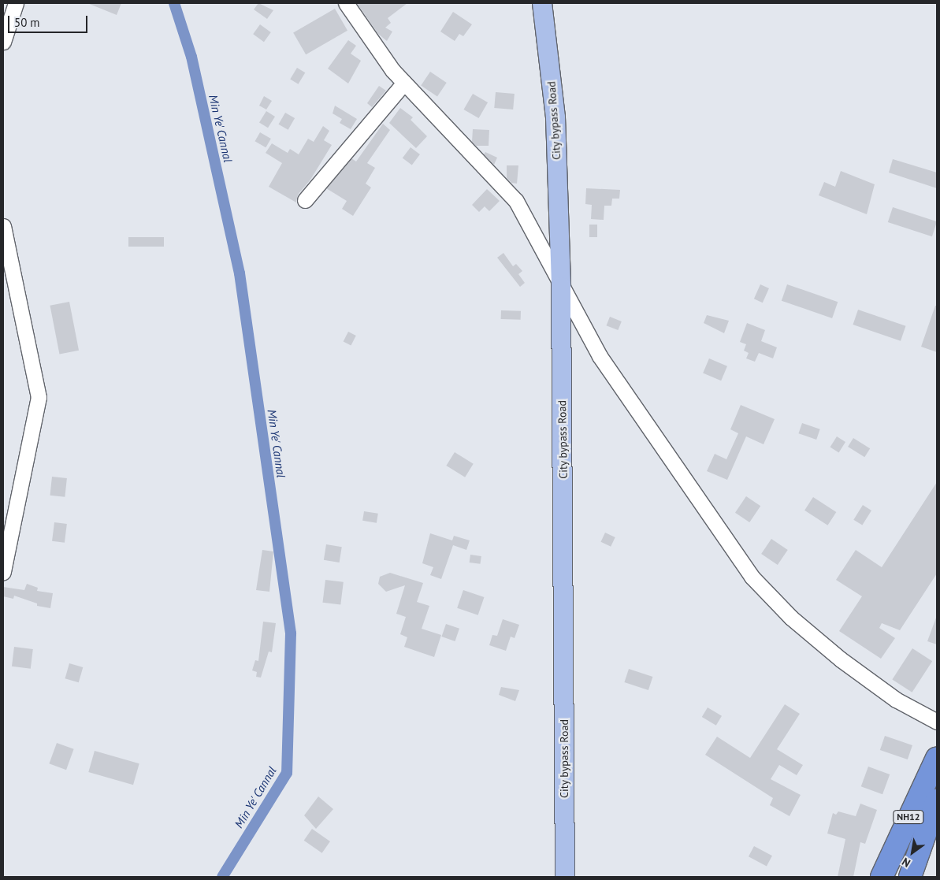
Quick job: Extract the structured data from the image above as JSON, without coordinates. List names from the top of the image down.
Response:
{
  "streets": {
    "highway": ["NH12"],
    "main road": ["City bypass Road"]
  },
  "water": ["Min Ye' Cannal"],
  "scale_bar": "50 m",
  "north": "bottom left"
}
